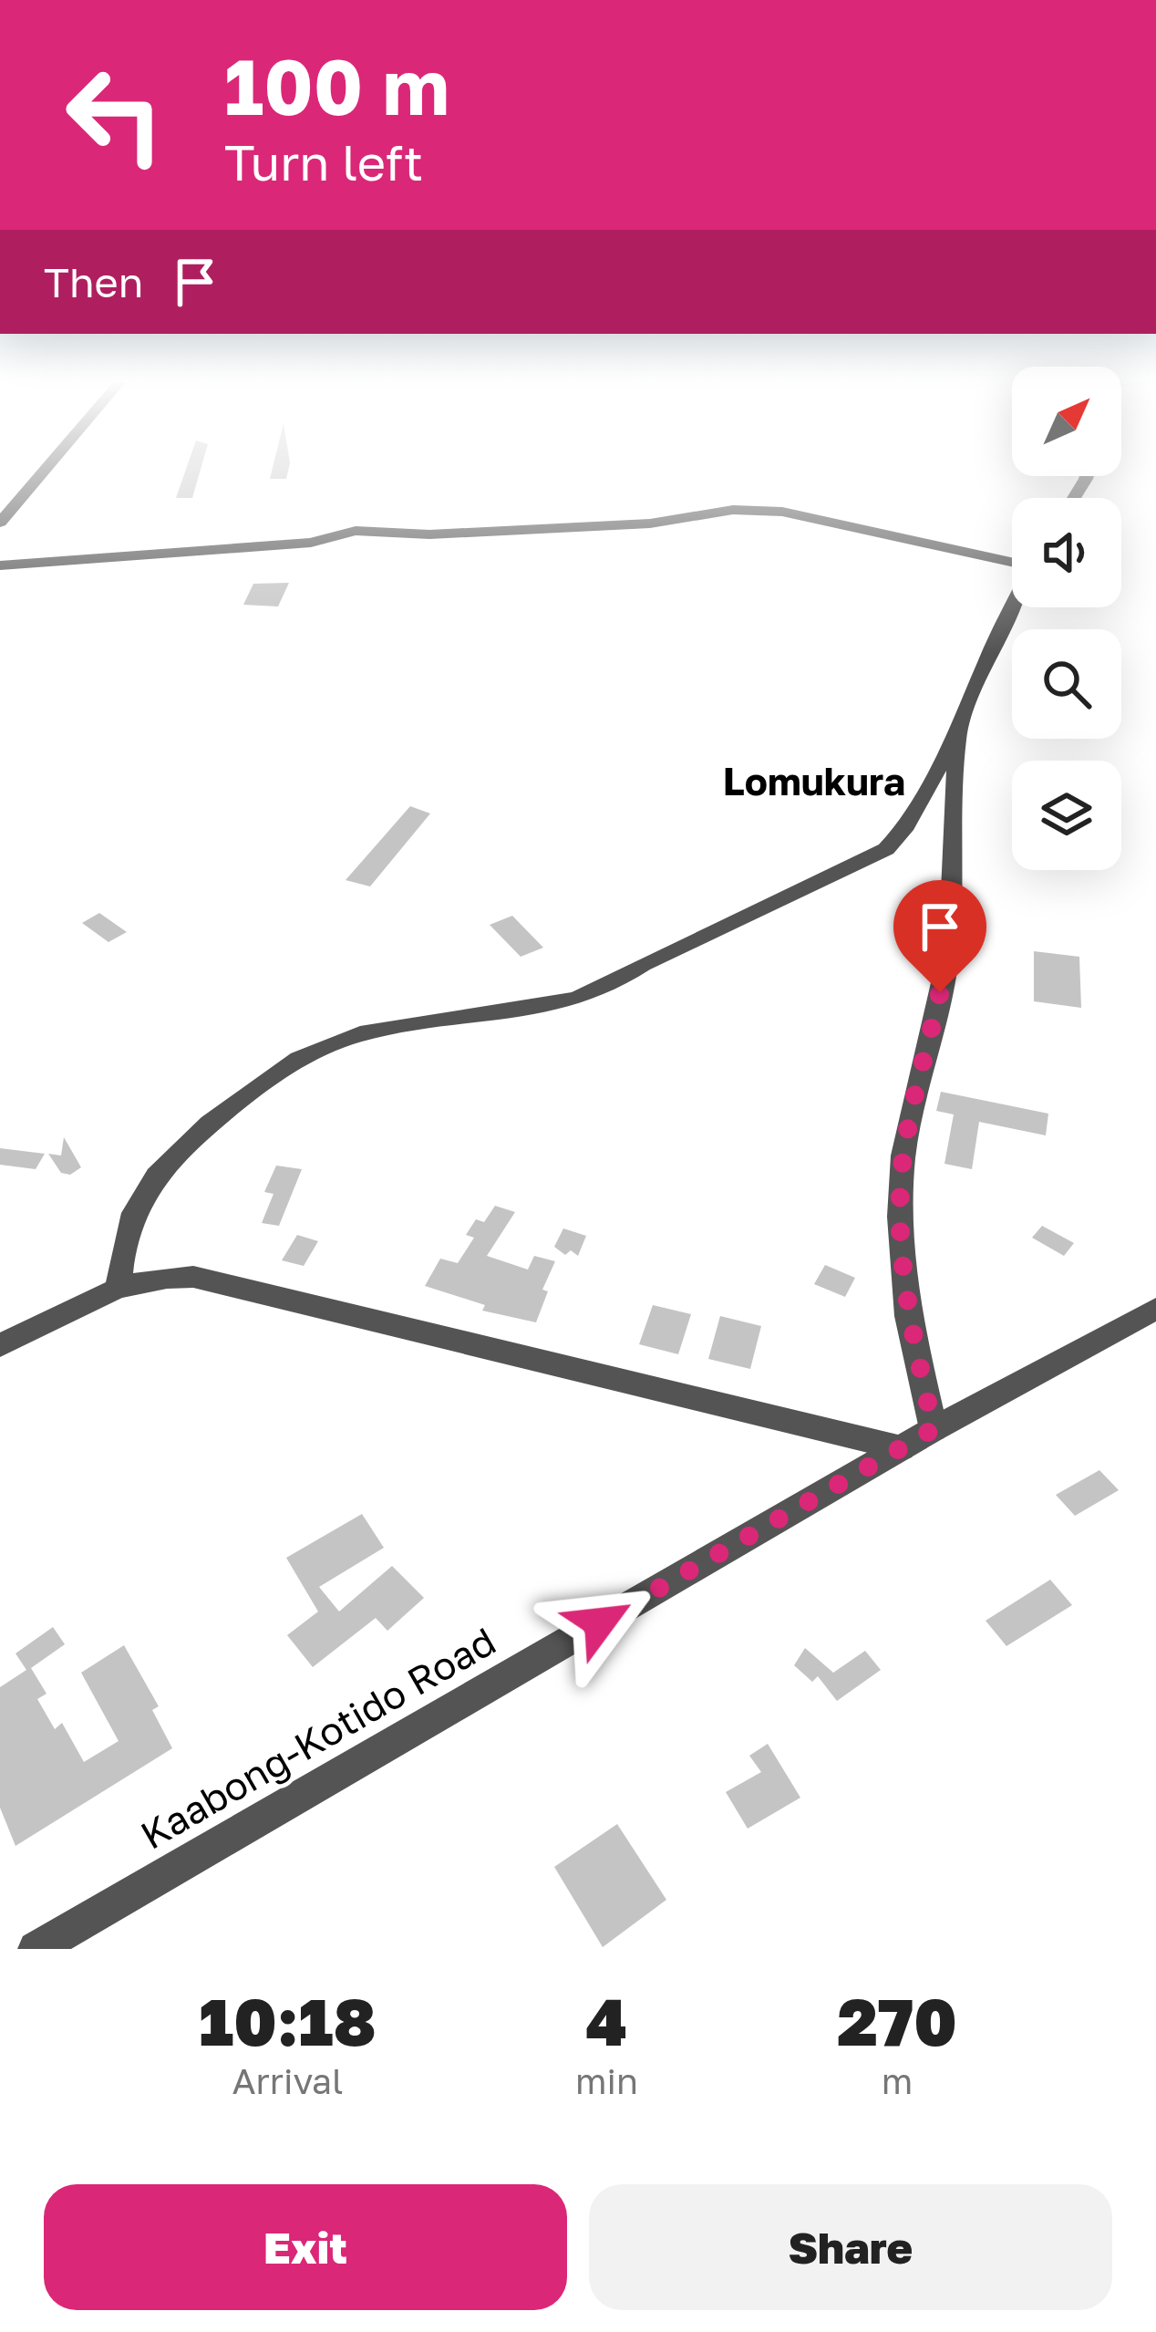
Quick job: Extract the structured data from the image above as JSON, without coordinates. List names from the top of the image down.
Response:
{
  "streets": {
    "street": ["Kaabong-Kotido Road"]
  },
  "districts": ["Lomukura"],
  "north": "top right",
  "page": {
    "turn": ["100 m", "Turn left"],
    "then": "Then",
    "eta": [
      "10:18",
      "Arrival",
      "4",
      "min",
      "270",
      "m"
    ],
    "buttons": ["Exit", "Share"]
  }
}
